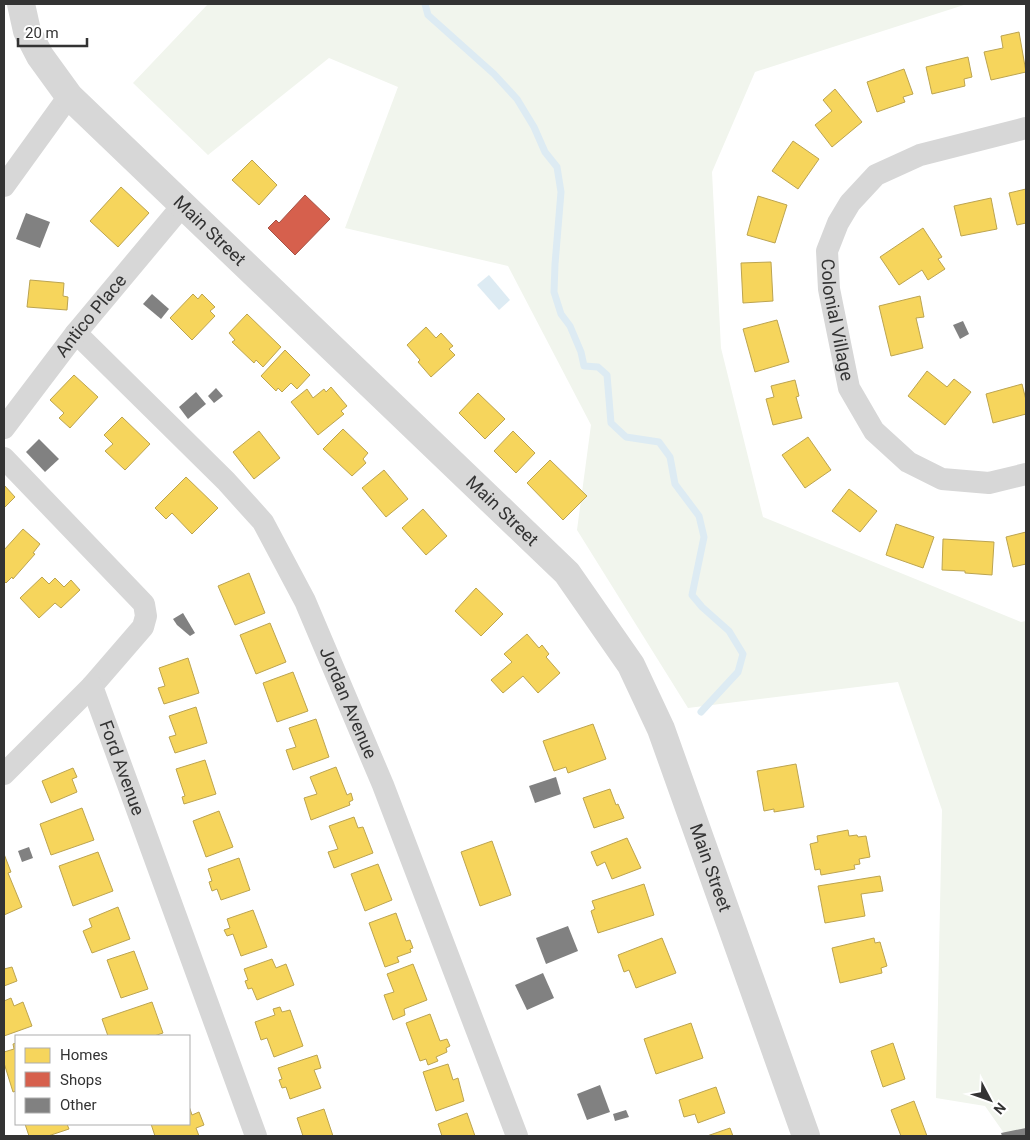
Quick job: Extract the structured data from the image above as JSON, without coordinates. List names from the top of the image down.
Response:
{
  "streets": {
    "street": [
      "Main Street",
      "Antico Place",
      "Colonial Village",
      "Jordan Avenue",
      "Ford Avenue"
    ]
  },
  "crossings": [
    ["Main Street", "Antico Place"],
    ["Antico Place", "Jordan Avenue"]
  ],
  "legend": ["Homes", "Shops", "Other"],
  "scale_bar": "20 m",
  "north": "bottom right"
}
